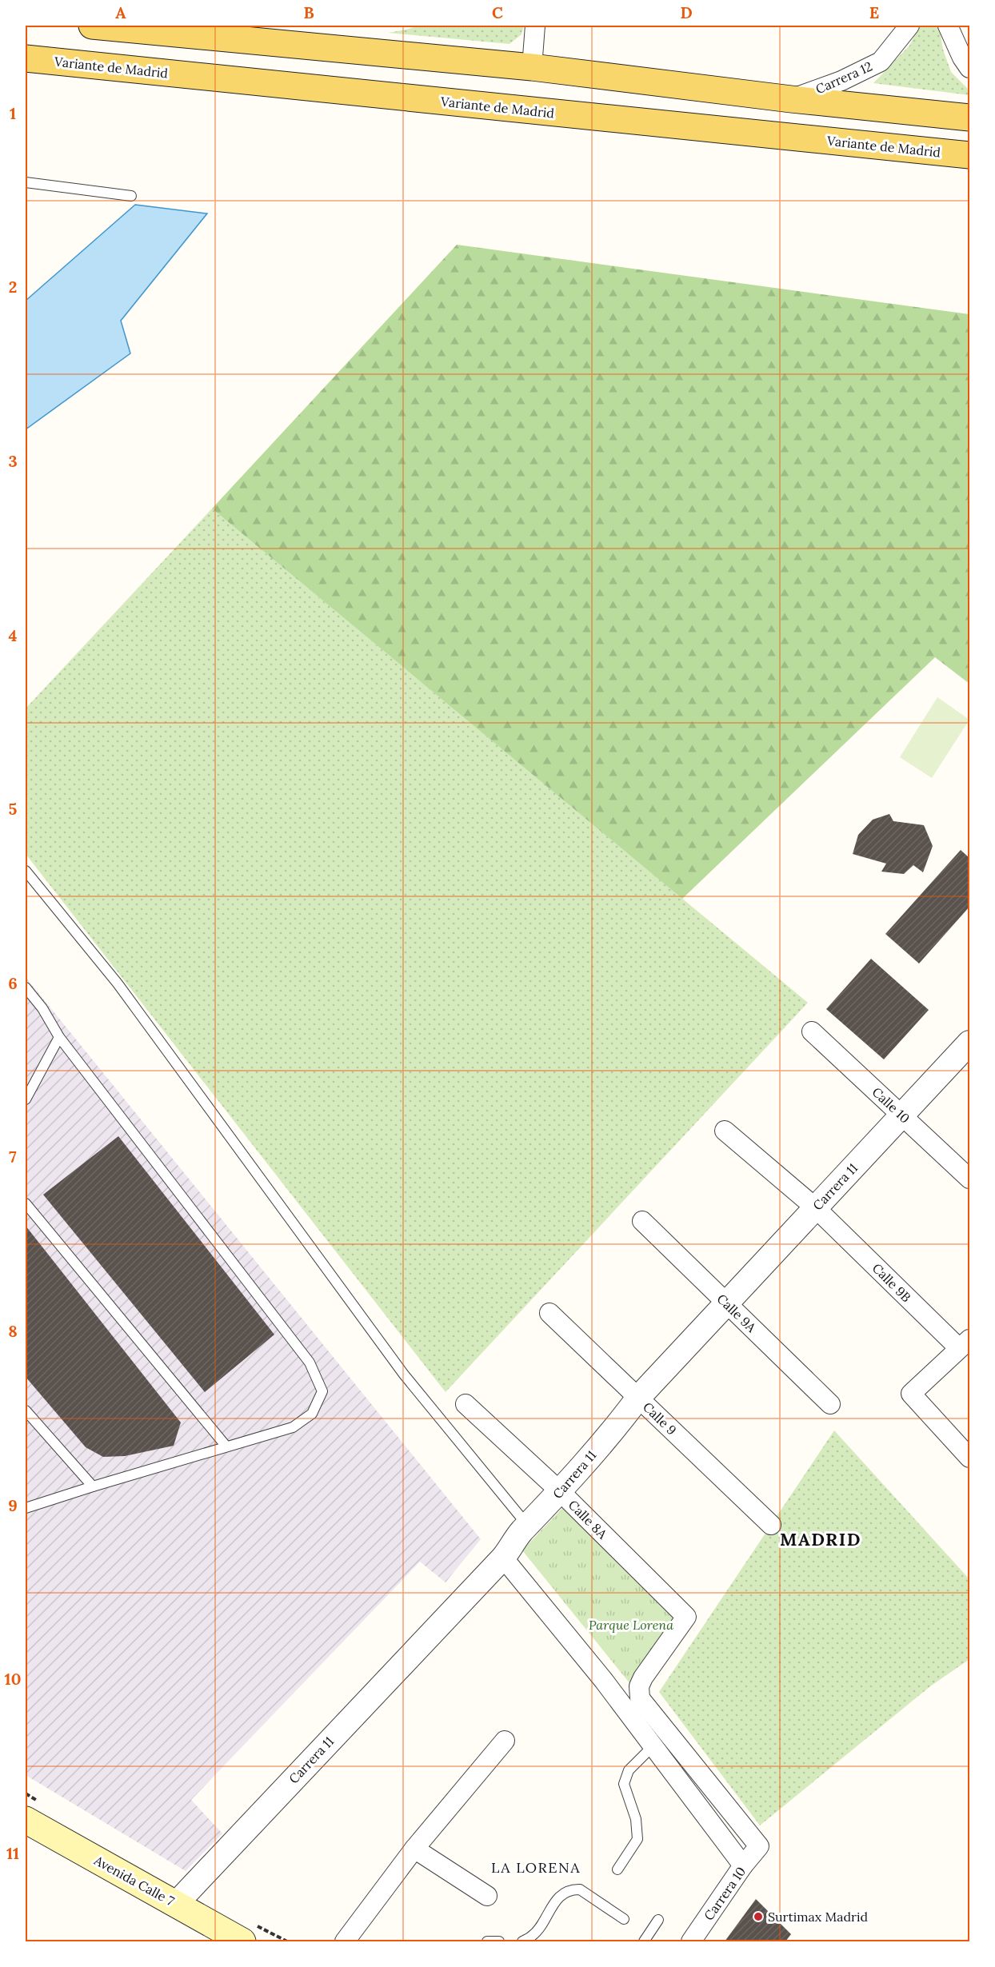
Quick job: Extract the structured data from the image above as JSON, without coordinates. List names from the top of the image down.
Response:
{
  "streets": {
    "main road": ["Variante de Madrid", "Avenida Calle 7"],
    "street": [
      "Carrera 12",
      "Calle 10",
      "Carrera 11",
      "Calle 9B",
      "Calle 9A",
      "Calle 9",
      "Calle 8A",
      "Carrera 10"
    ]
  },
  "crossings": [
    ["Calle 10", "Carrera 11"],
    ["Carrera 11", "Calle 9B"],
    ["Carrera 11", "Calle 9A"],
    ["Carrera 11", "Calle 9"],
    ["Carrera 11", "Calle 8A"],
    ["Carrera 11", "Avenida Calle 7"],
    ["Calle 8A", "Carrera 10"]
  ],
  "districts": ["MADRID", "LA LORENA"],
  "parks": ["Parque Lorena"],
  "places": ["Surtimax Madrid"],
  "grid": {
    "columns": [
      "A",
      "B",
      "C",
      "D",
      "E"
    ],
    "rows": [
      "1",
      "2",
      "3",
      "4",
      "5",
      "6",
      "7",
      "8",
      "9",
      "10",
      "11"
    ]
  }
}
